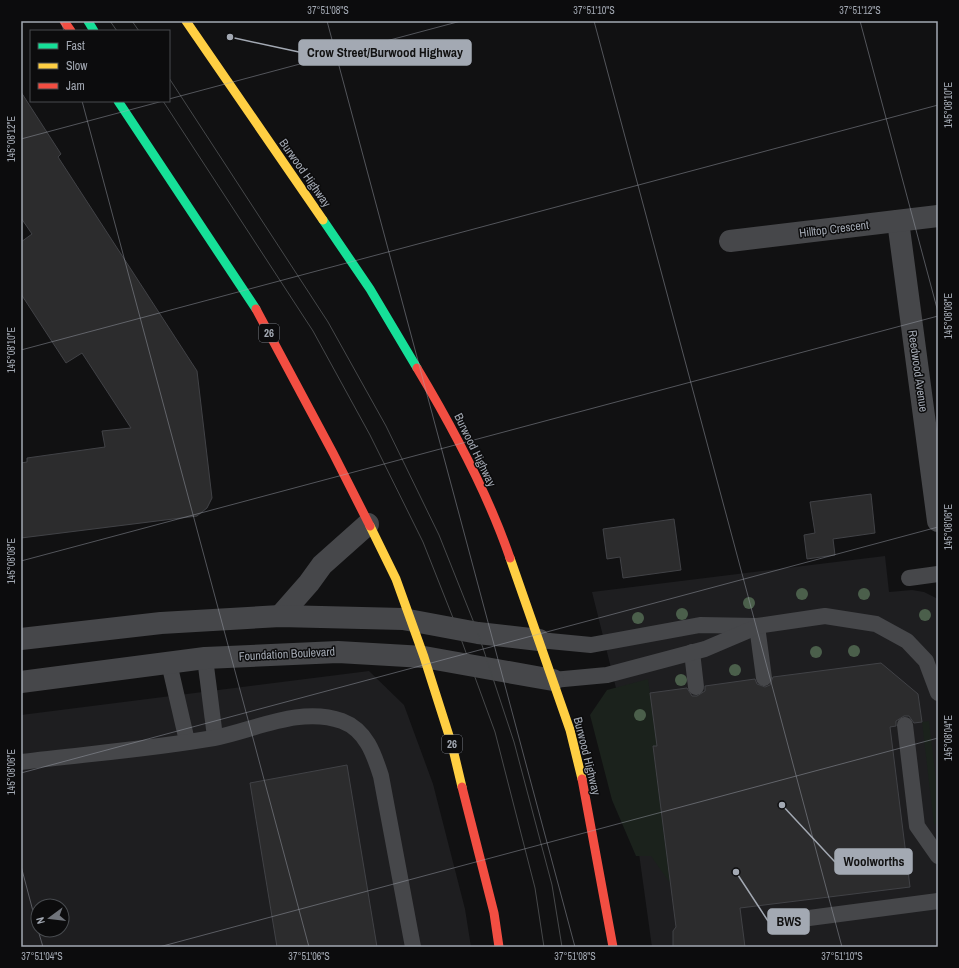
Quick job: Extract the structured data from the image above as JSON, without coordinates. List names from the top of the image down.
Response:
{
  "streets": {
    "highway": ["Burwood Highway", "26"],
    "street": ["Hilltop Crescent", "Reedwood Avenue", "Foundation Boulevard"]
  },
  "crossings": [
    ["Burwood Highway", "Foundation Boulevard"],
    ["Hilltop Crescent", "Reedwood Avenue"],
    ["26", "Foundation Boulevard"]
  ],
  "places": ["Crow Street/Burwood Highway", "Woolworths", "BWS"],
  "legend": ["Fast", "Slow", "Jam"],
  "north": "left",
  "coordinates": [
    "37°51'08\"S",
    "37°51'10\"S",
    "37°51'12\"S",
    "145°08'10\"E",
    "145°08'12\"E",
    "145°08'08\"E",
    "145°08'06\"E",
    "145°08'04\"E",
    "37°51'04\"S",
    "37°51'06\"S"
  ]
}
